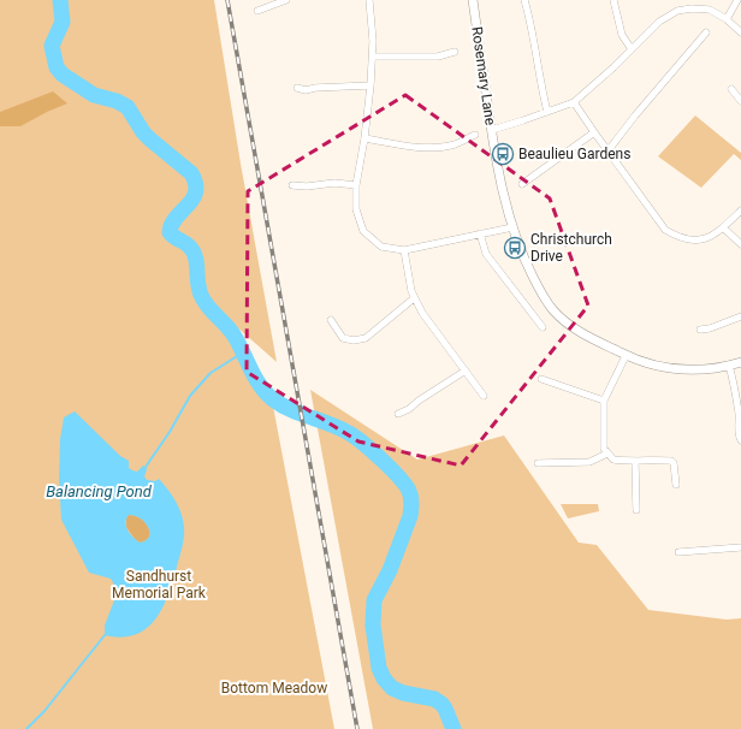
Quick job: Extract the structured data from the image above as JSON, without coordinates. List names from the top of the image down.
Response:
{
  "streets": {
    "street": ["Rosemary Lane"]
  },
  "water": ["Balancing Pond"],
  "parks": ["Sandhurst Memorial Park", "Bottom Meadow"],
  "places": {
    "bus stop": ["Beaulieu Gardens", "Christchurch Drive"]
  }
}
